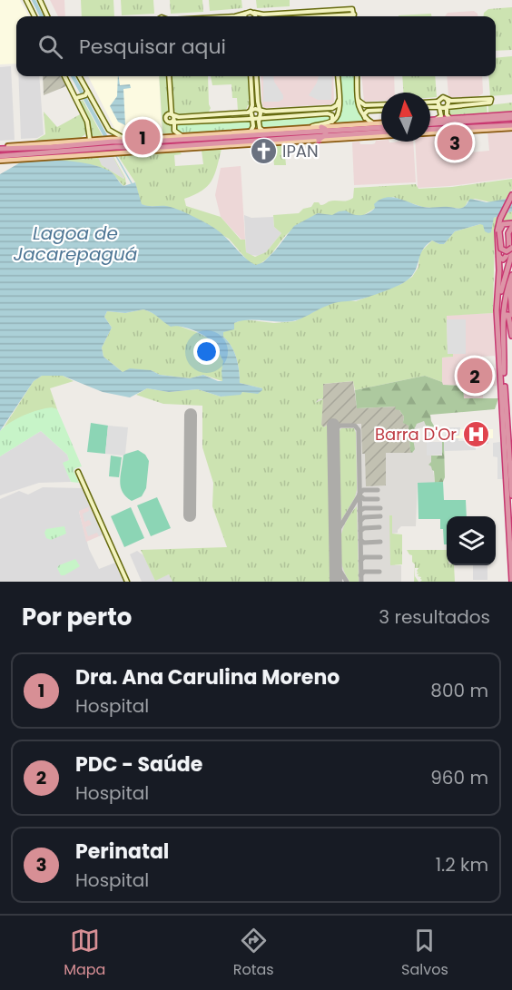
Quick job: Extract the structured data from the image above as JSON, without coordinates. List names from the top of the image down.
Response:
{
  "water": ["Lagoa de Jacarepaguá"],
  "places": {
    "church": ["IPAN"],
    "hospital": ["Barra D'Or"]
  },
  "north": "top",
  "page": {
    "search": "Pesquisar aqui",
    "pins": ["1", "3", "2"],
    "heading": ["Por perto", "3 resultados"],
    "list": [
      {
        "mark": "1",
        "name": "Dra. Ana Carulina Moreno",
        "note": "Hospital",
        "value": "800 m"
      },
      {
        "mark": "2",
        "name": "PDC - Saúde",
        "note": "Hospital",
        "value": "960 m"
      },
      {
        "mark": "3",
        "name": "Perinatal",
        "note": "Hospital",
        "value": "1.2 km"
      }
    ],
    "nav": ["Mapa", "Rotas", "Salvos"]
  }
}
